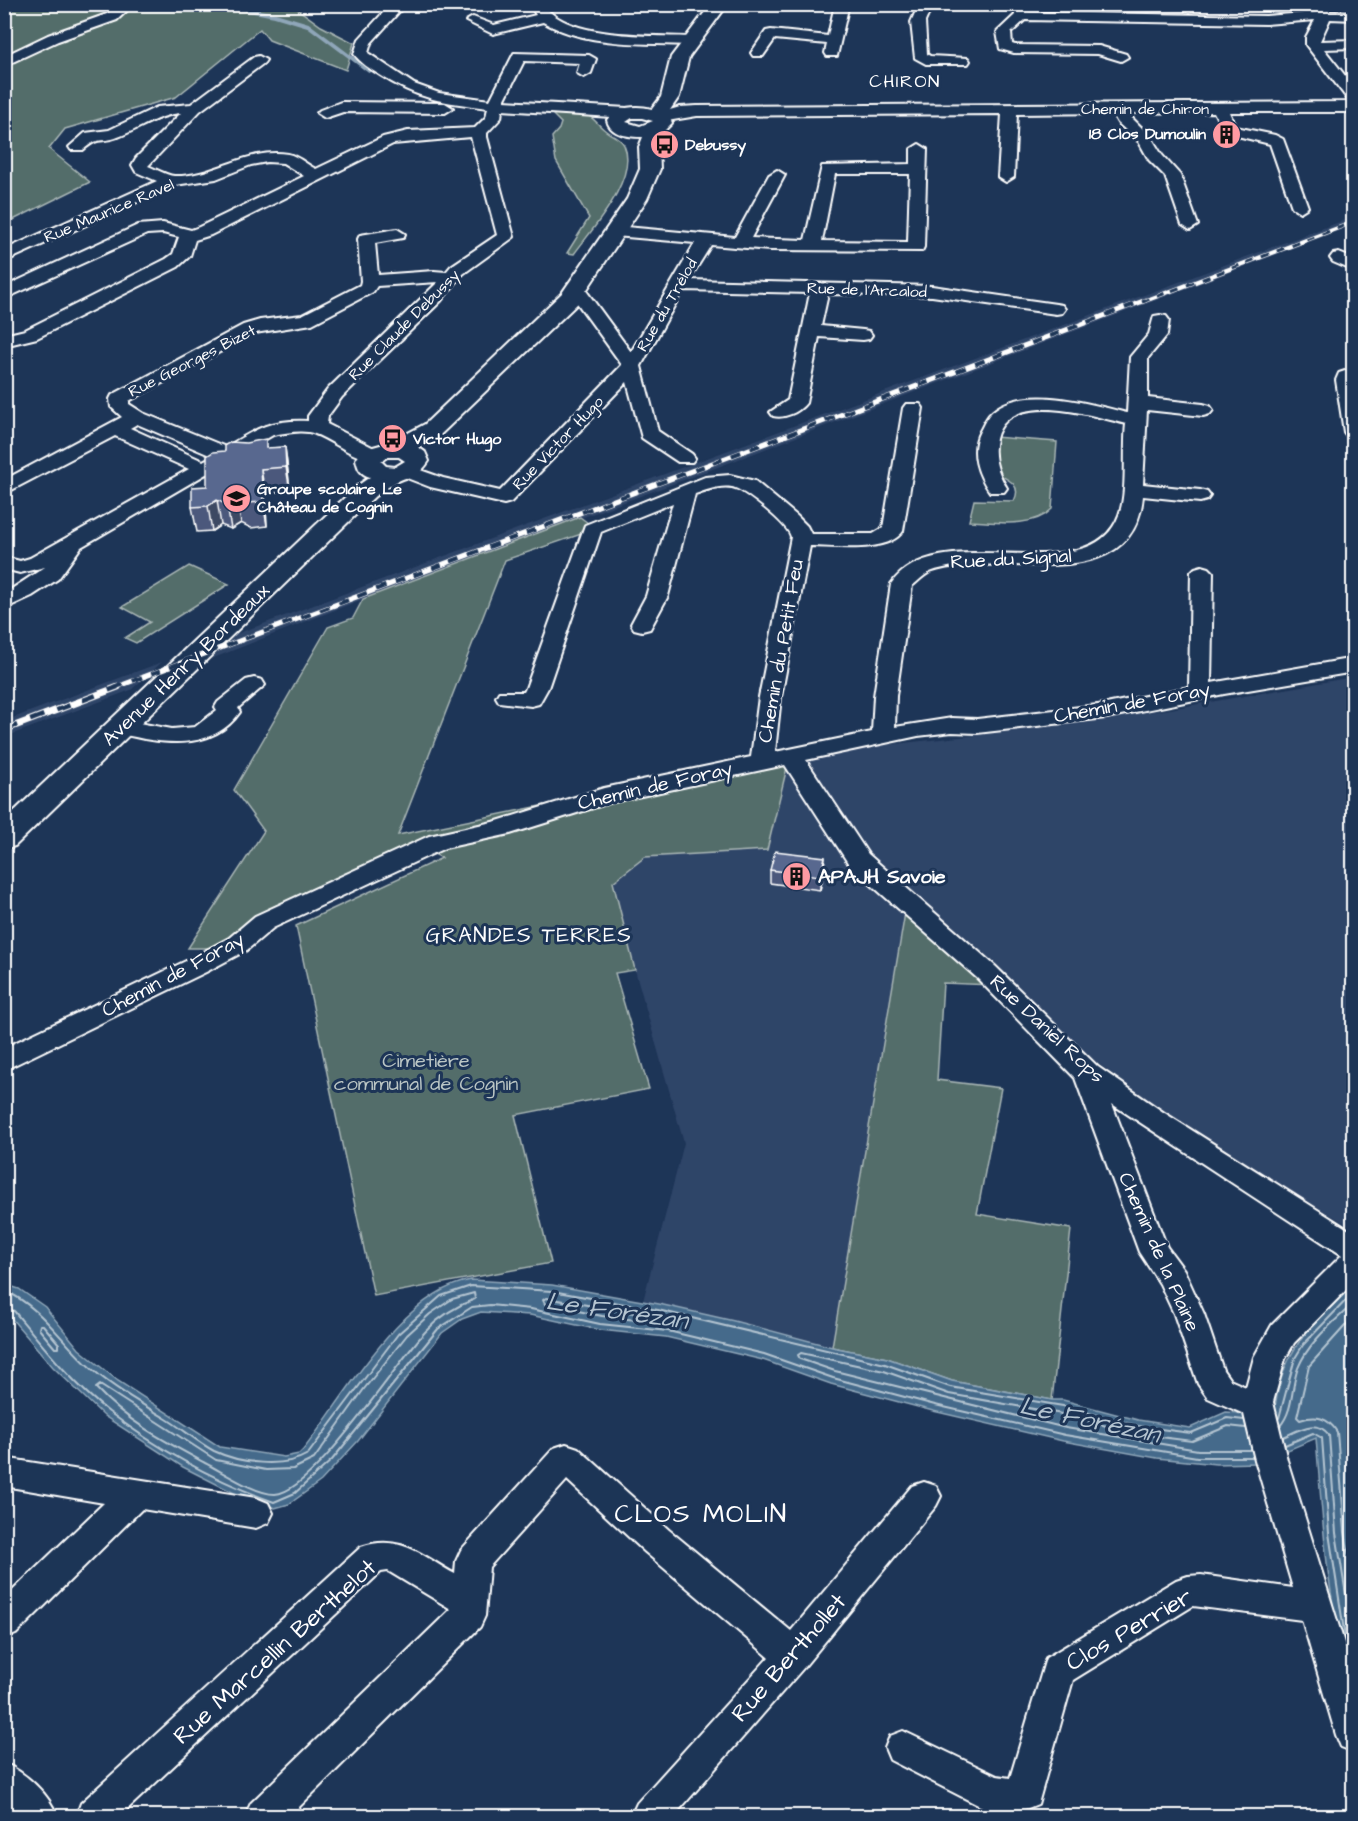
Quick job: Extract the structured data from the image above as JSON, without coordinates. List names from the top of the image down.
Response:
{
  "streets": {
    "main road": ["Avenue Henry Bordeaux"],
    "street": [
      "Chemin de Chiron",
      "Rue Maurice Ravel",
      "Rue de l'Arcalod",
      "Rue du Trélod",
      "Rue Claude Debussy",
      "Rue Georges Bizet",
      "Rue Victor Hugo",
      "Rue du Signal",
      "Chemin du Petit Feu",
      "Chemin de Foray",
      "Rue Daniel Rops",
      "Chemin de la Plaine",
      "Clos Perrier",
      "Rue Marcellin Berthelot",
      "Rue Berthollet"
    ]
  },
  "crossings": [
    ["Chemin de Chiron", "Avenue Henry Bordeaux"],
    ["Rue de l'Arcalod", "Rue du Trélod"],
    ["Rue du Trélod", "Rue Victor Hugo"],
    ["Rue Claude Debussy", "Rue Georges Bizet"],
    ["Rue Claude Debussy", "Rue Victor Hugo"],
    ["Rue Claude Debussy", "Avenue Henry Bordeaux"],
    ["Rue Victor Hugo", "Avenue Henry Bordeaux"],
    ["Rue du Signal", "Chemin de Foray"],
    ["Chemin du Petit Feu", "Chemin de Foray"],
    ["Chemin de Foray", "Rue Daniel Rops"],
    ["Rue Daniel Rops", "Chemin de la Plaine"]
  ],
  "districts": ["CHIRON", "GRANDES TERRES", "CLOS MOLIN"],
  "water": ["Le Forézan"],
  "parks": ["Cimetière communal de Cognin"],
  "places": {
    "building": ["18 Clos Dumoulin", "APAJH Savoie"],
    "bus stop": ["Debussy", "Victor Hugo"],
    "school or university": ["Groupe scolaire Le Château de Cognin"]
  }
}
